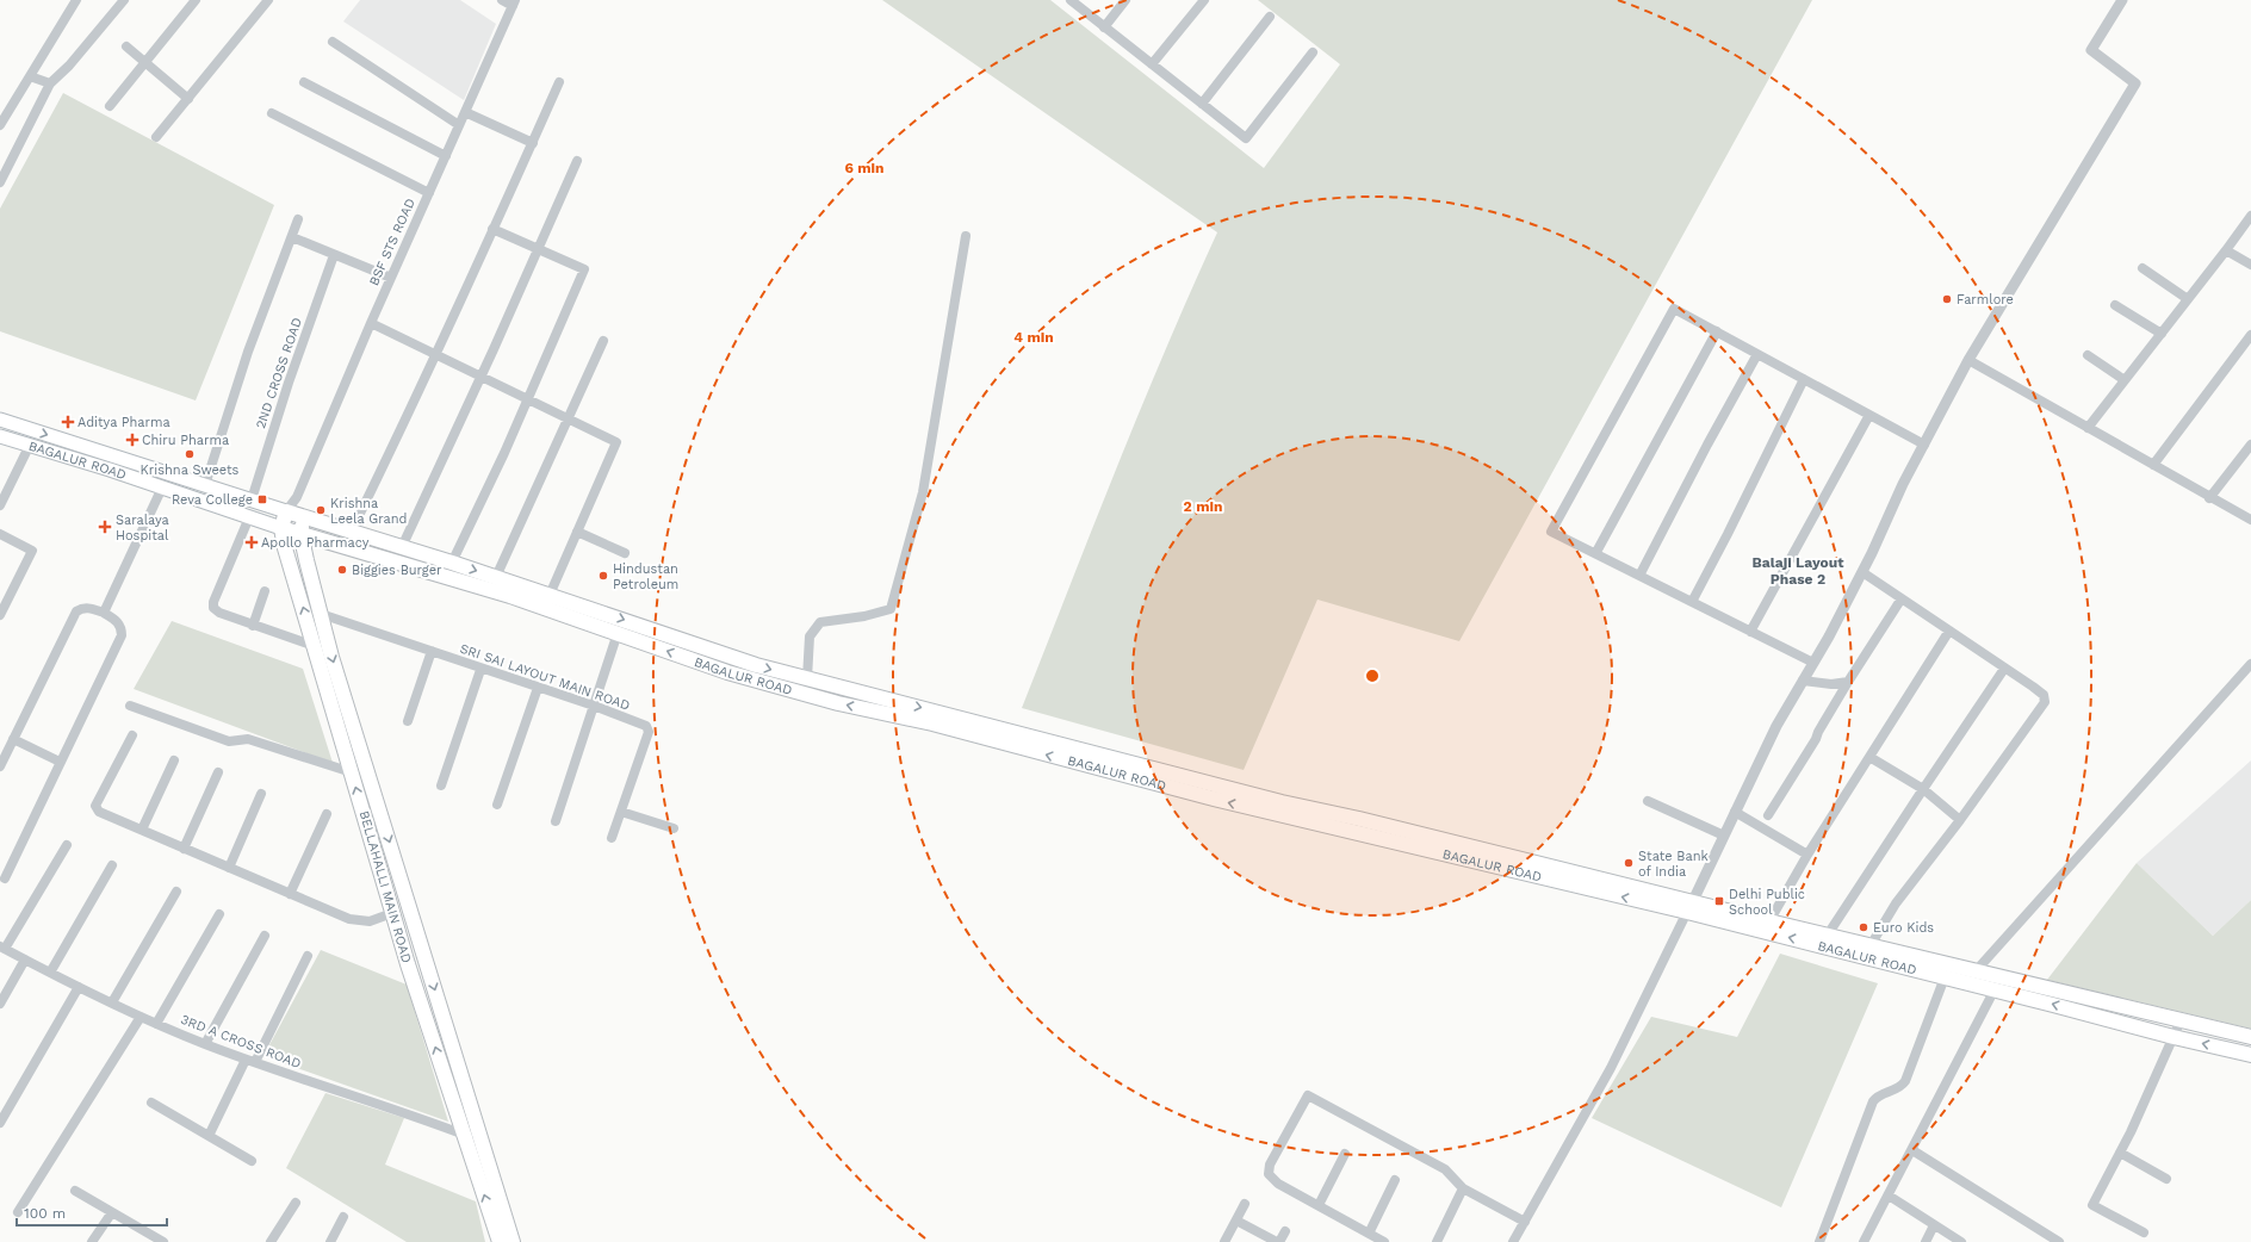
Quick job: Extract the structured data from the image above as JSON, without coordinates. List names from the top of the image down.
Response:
{
  "streets": {
    "main road": ["BAGALUR ROAD", "BELLAHALLI MAIN ROAD"],
    "street": [
      "BSF STS ROAD",
      "2ND CROSS ROAD",
      "SRI SAI LAYOUT MAIN ROAD",
      "3RD A CROSS ROAD"
    ]
  },
  "crossings": [
    ["BSF STS ROAD", "BAGALUR ROAD"],
    ["2ND CROSS ROAD", "BAGALUR ROAD"],
    ["BAGALUR ROAD", "BELLAHALLI MAIN ROAD"],
    ["SRI SAI LAYOUT MAIN ROAD", "BELLAHALLI MAIN ROAD"],
    ["BELLAHALLI MAIN ROAD", "3RD A CROSS ROAD"]
  ],
  "districts": ["Balaji Layout Phase 2"],
  "places": {
    "other": [
      "Farmlore",
      "Krishna Sweets",
      "Krishna Leela Grand",
      "Biggies Burger",
      "Hindustan Petroleum",
      "State Bank of India",
      "Euro Kids"
    ],
    "health": [
      "Aditya Pharma",
      "Chiru Pharma",
      "Saralaya Hospital",
      "Apollo Pharmacy"
    ],
    "transit": ["Reva College", "Delhi Public School"]
  },
  "scale_bar": "100 m",
  "rings": ["6 min", "4 min", "2 min"]
}
